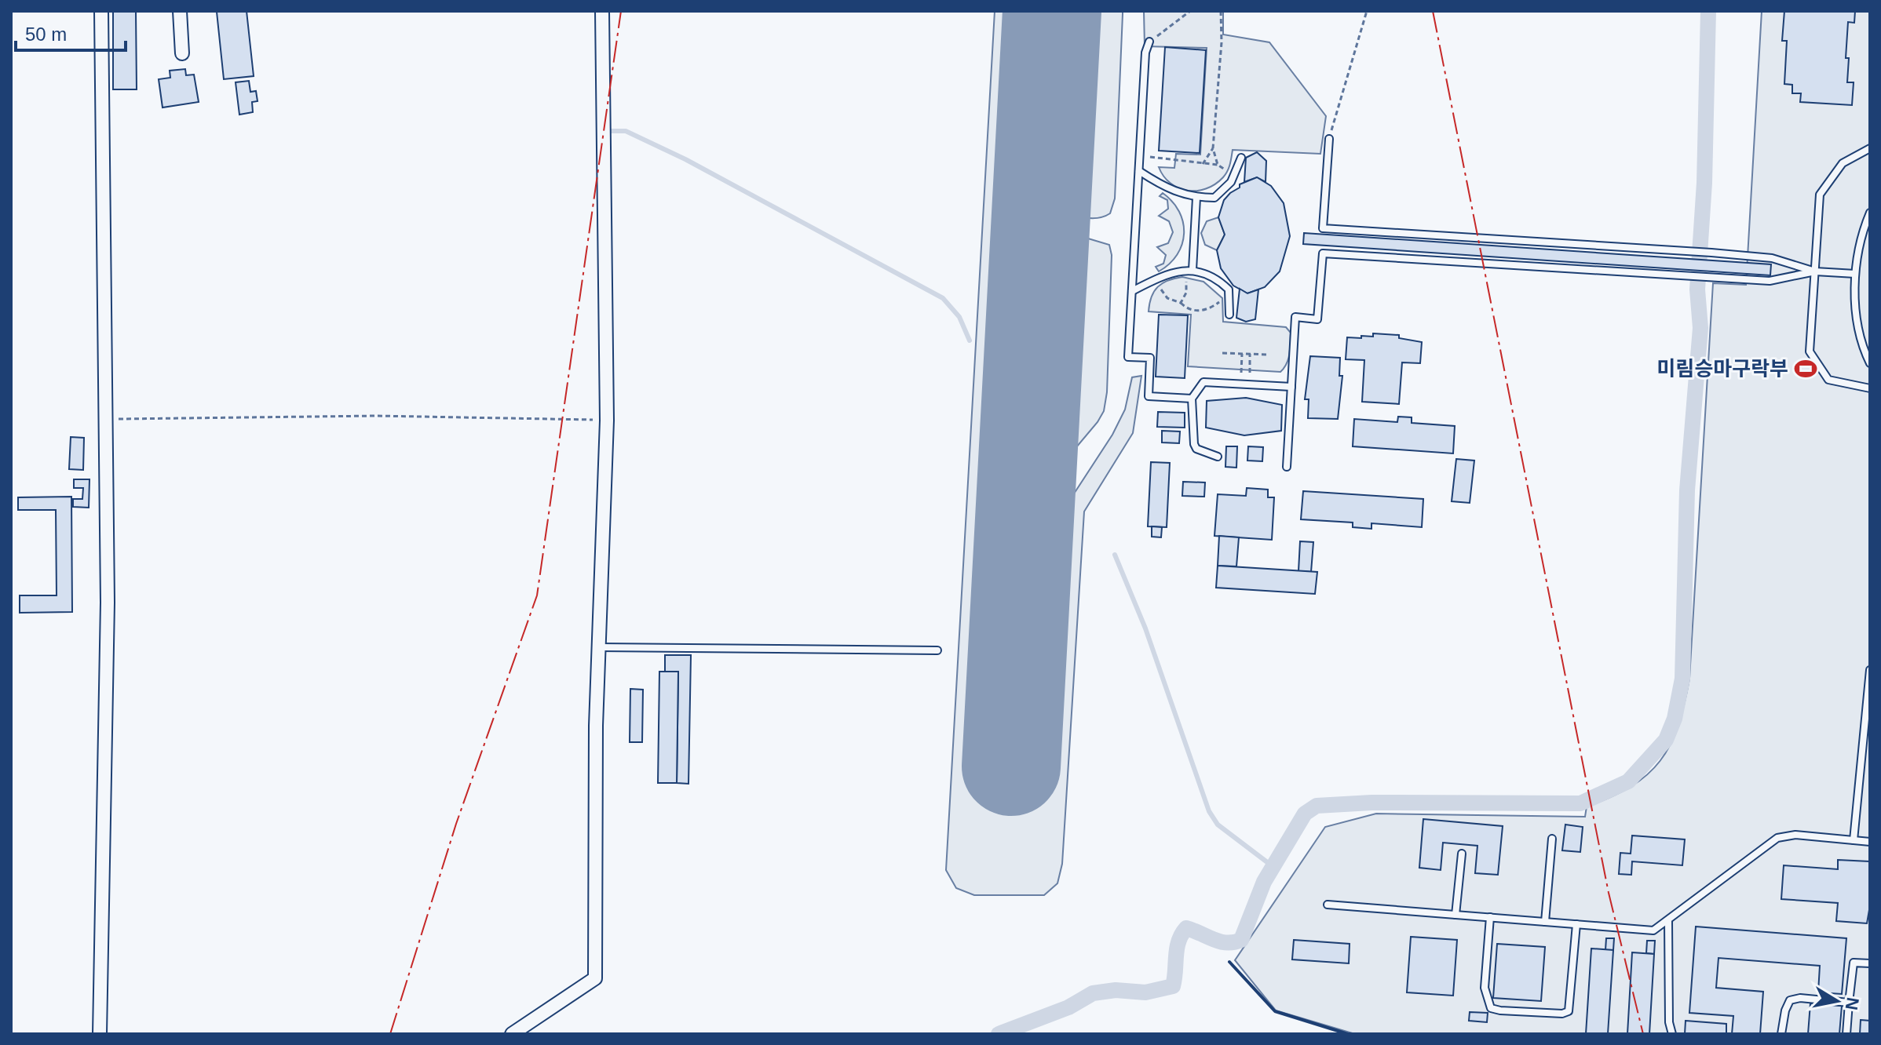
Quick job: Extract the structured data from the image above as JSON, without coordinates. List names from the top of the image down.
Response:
{
  "places": {
    "sports": ["미림승마구락부"]
  },
  "scale_bar": "50 m",
  "north": "right"
}
